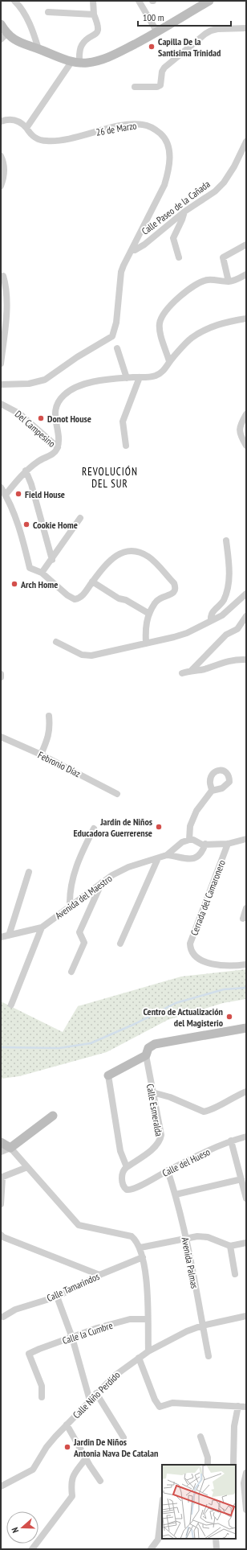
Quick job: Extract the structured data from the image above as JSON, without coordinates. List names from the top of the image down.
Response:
{
  "streets": {
    "street": [
      "26 de Marzo",
      "Calle Paseo de la Cañada",
      "Del Campesino",
      "Febronio Díaz",
      "Avenida del Maestro",
      "Cerrada del Camaronero",
      "Calle Esmeralda",
      "Calle del Hueso",
      "Avenida Palmas",
      "Calle Tamarindos",
      "Calle la Cumbre",
      "Calle Niño Perdido"
    ]
  },
  "crossings": [
    ["26 de Marzo", "Calle Paseo de la Cañada"],
    ["Calle Esmeralda", "Calle del Hueso"],
    ["Calle del Hueso", "Avenida Palmas"],
    ["Avenida Palmas", "Calle Niño Perdido"]
  ],
  "districts": ["REVOLUCIÓN DEL SUR"],
  "places": [
    "Capilla De la Santisima Trinidad",
    "Donot House",
    "Field House",
    "Cookie Home",
    "Arch Home",
    "Jardín de Niños Educadora Guerrerense",
    "Centro de Actualización del Magisterio",
    "Jardin De Niños Antonia Nava De Catalan"
  ],
  "scale_bar": "100 m",
  "north": "left"
}
